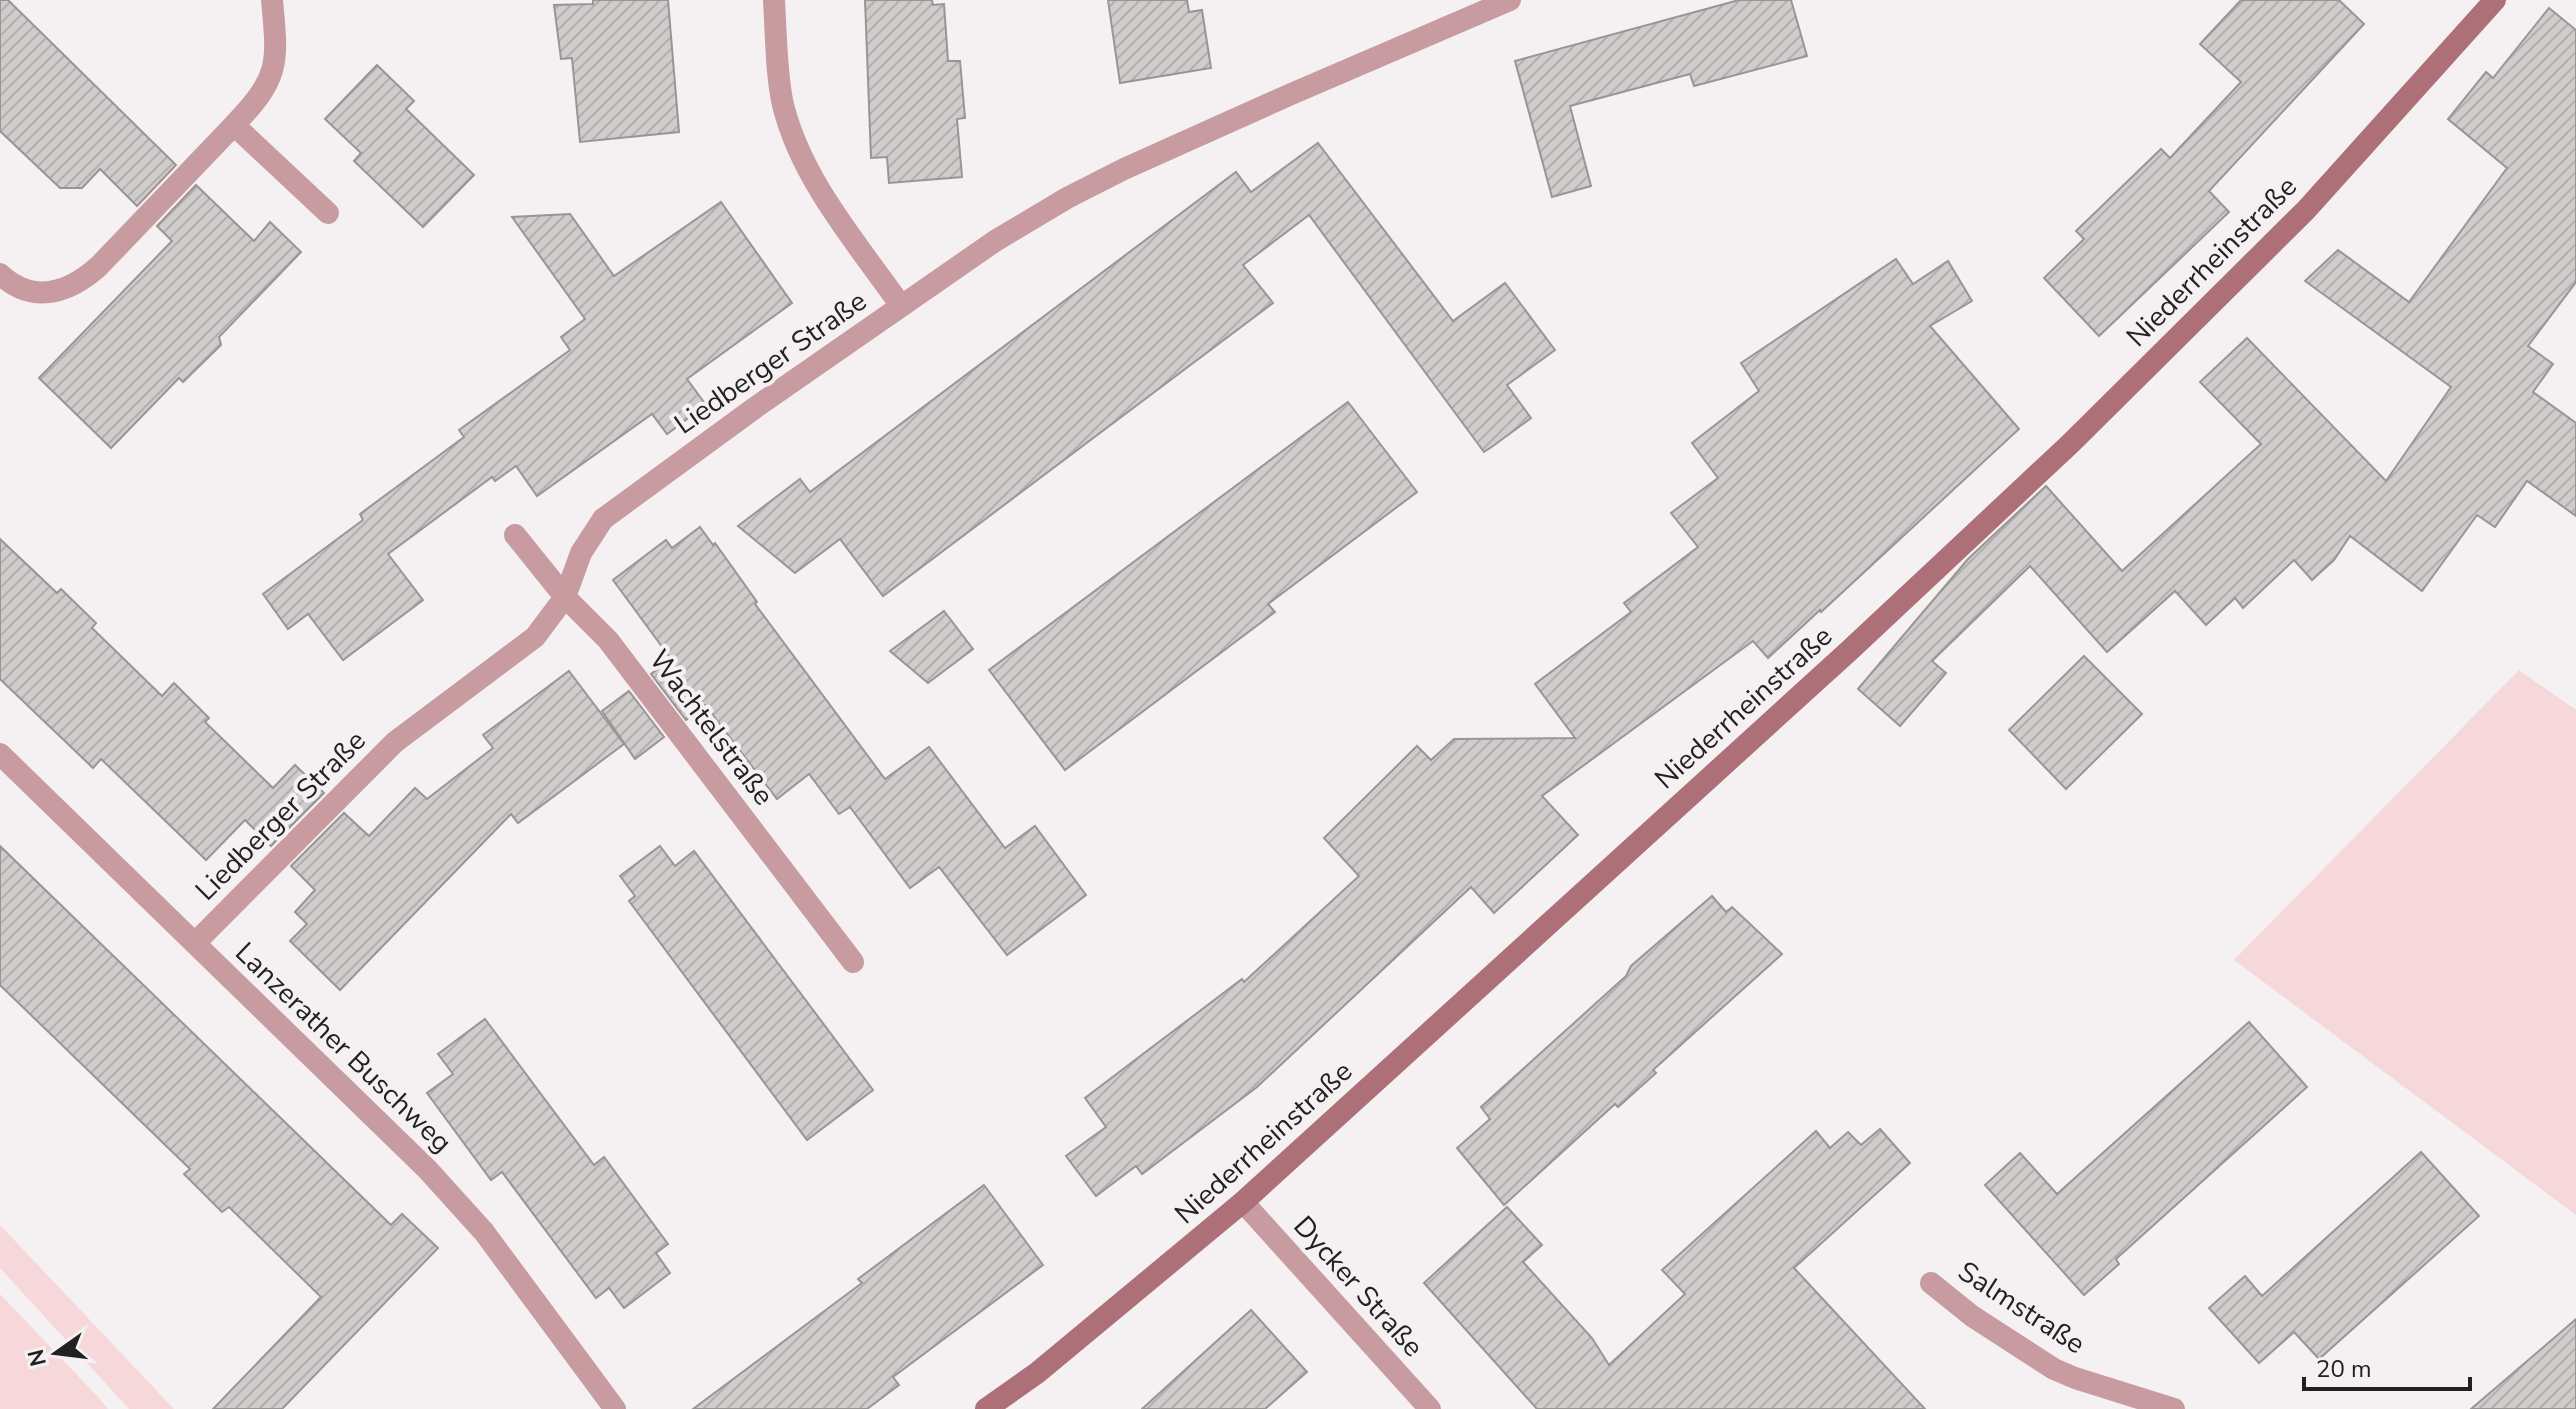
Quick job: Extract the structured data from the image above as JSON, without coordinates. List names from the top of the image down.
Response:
{
  "streets": {
    "main road": ["Niederrheinstraße"],
    "street": [
      "Liedberger Straße",
      "Wachtelstraße",
      "Lanzerather Buschweg",
      "Dycker Straße",
      "Salmstraße"
    ]
  },
  "crossings": [
    ["Niederrheinstraße", "Dycker Straße"],
    ["Liedberger Straße", "Wachtelstraße"],
    ["Liedberger Straße", "Lanzerather Buschweg"]
  ],
  "scale_bar": "20 m",
  "north": "left"
}
